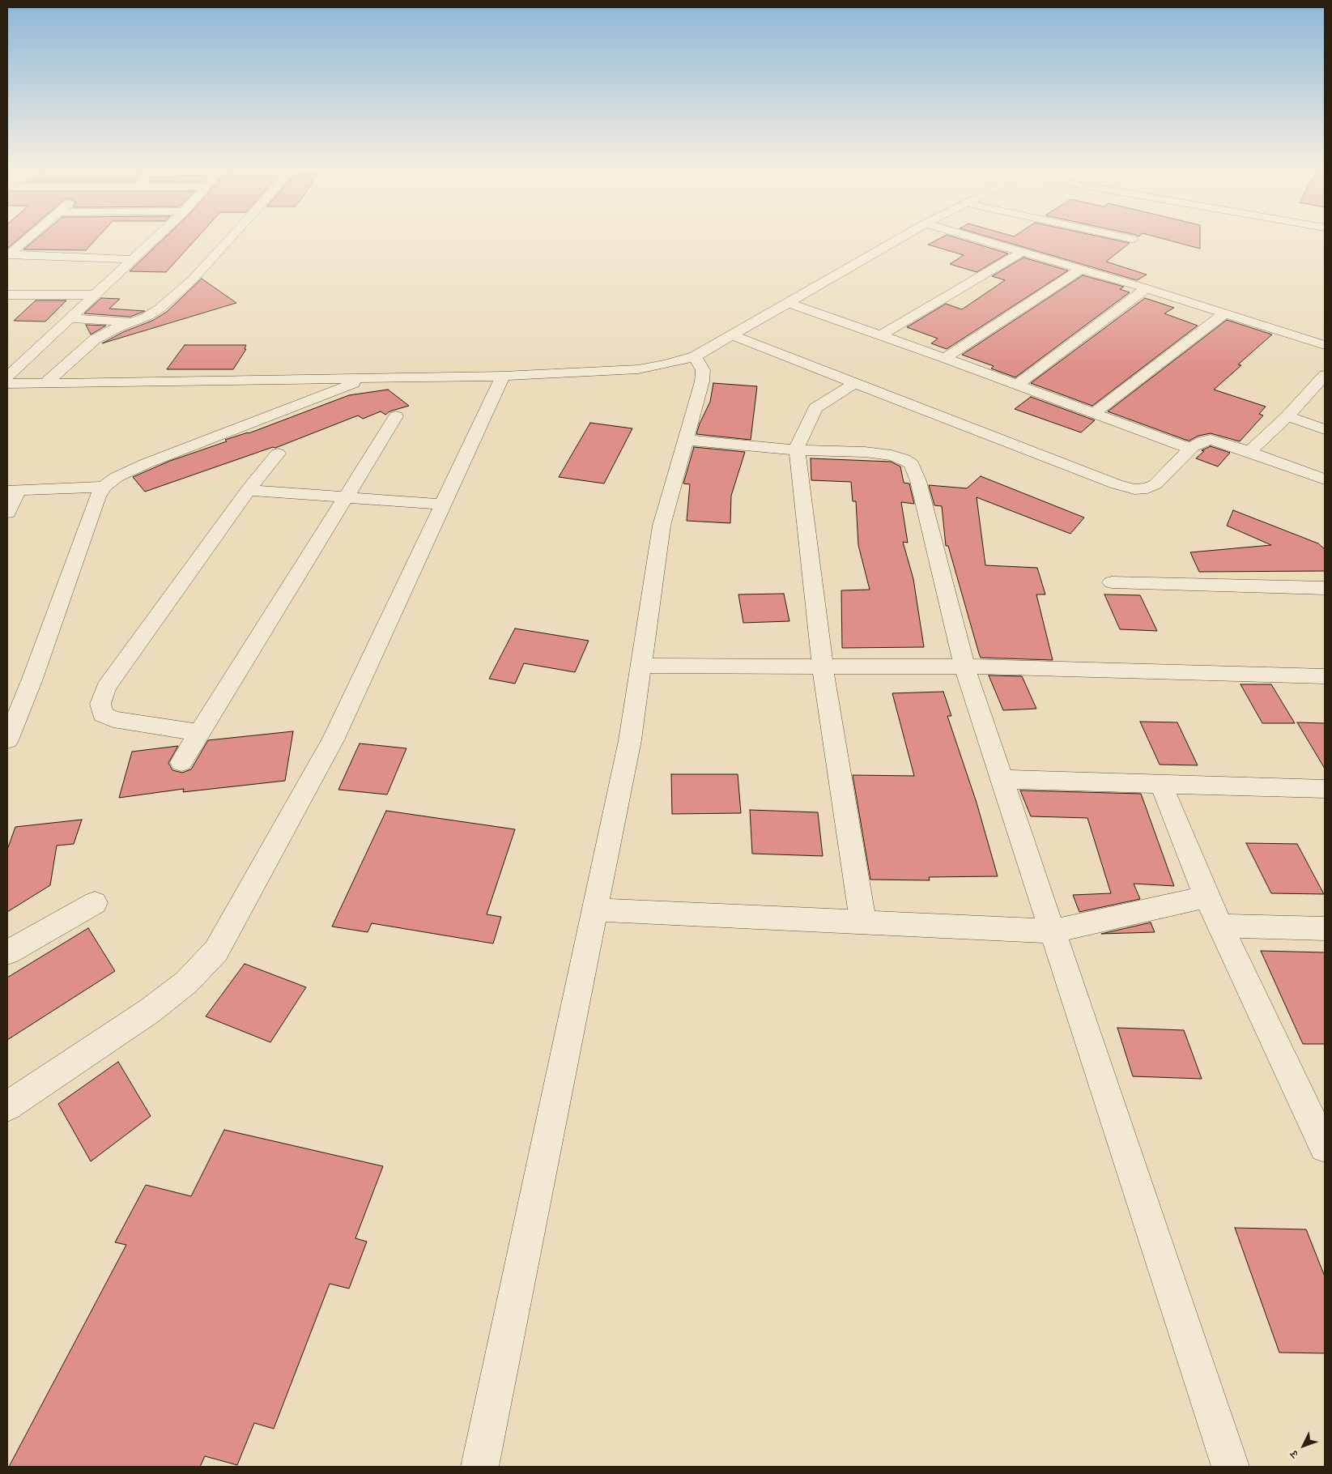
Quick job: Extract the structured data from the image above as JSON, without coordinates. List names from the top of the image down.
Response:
{
  "north": "bottom left"
}
